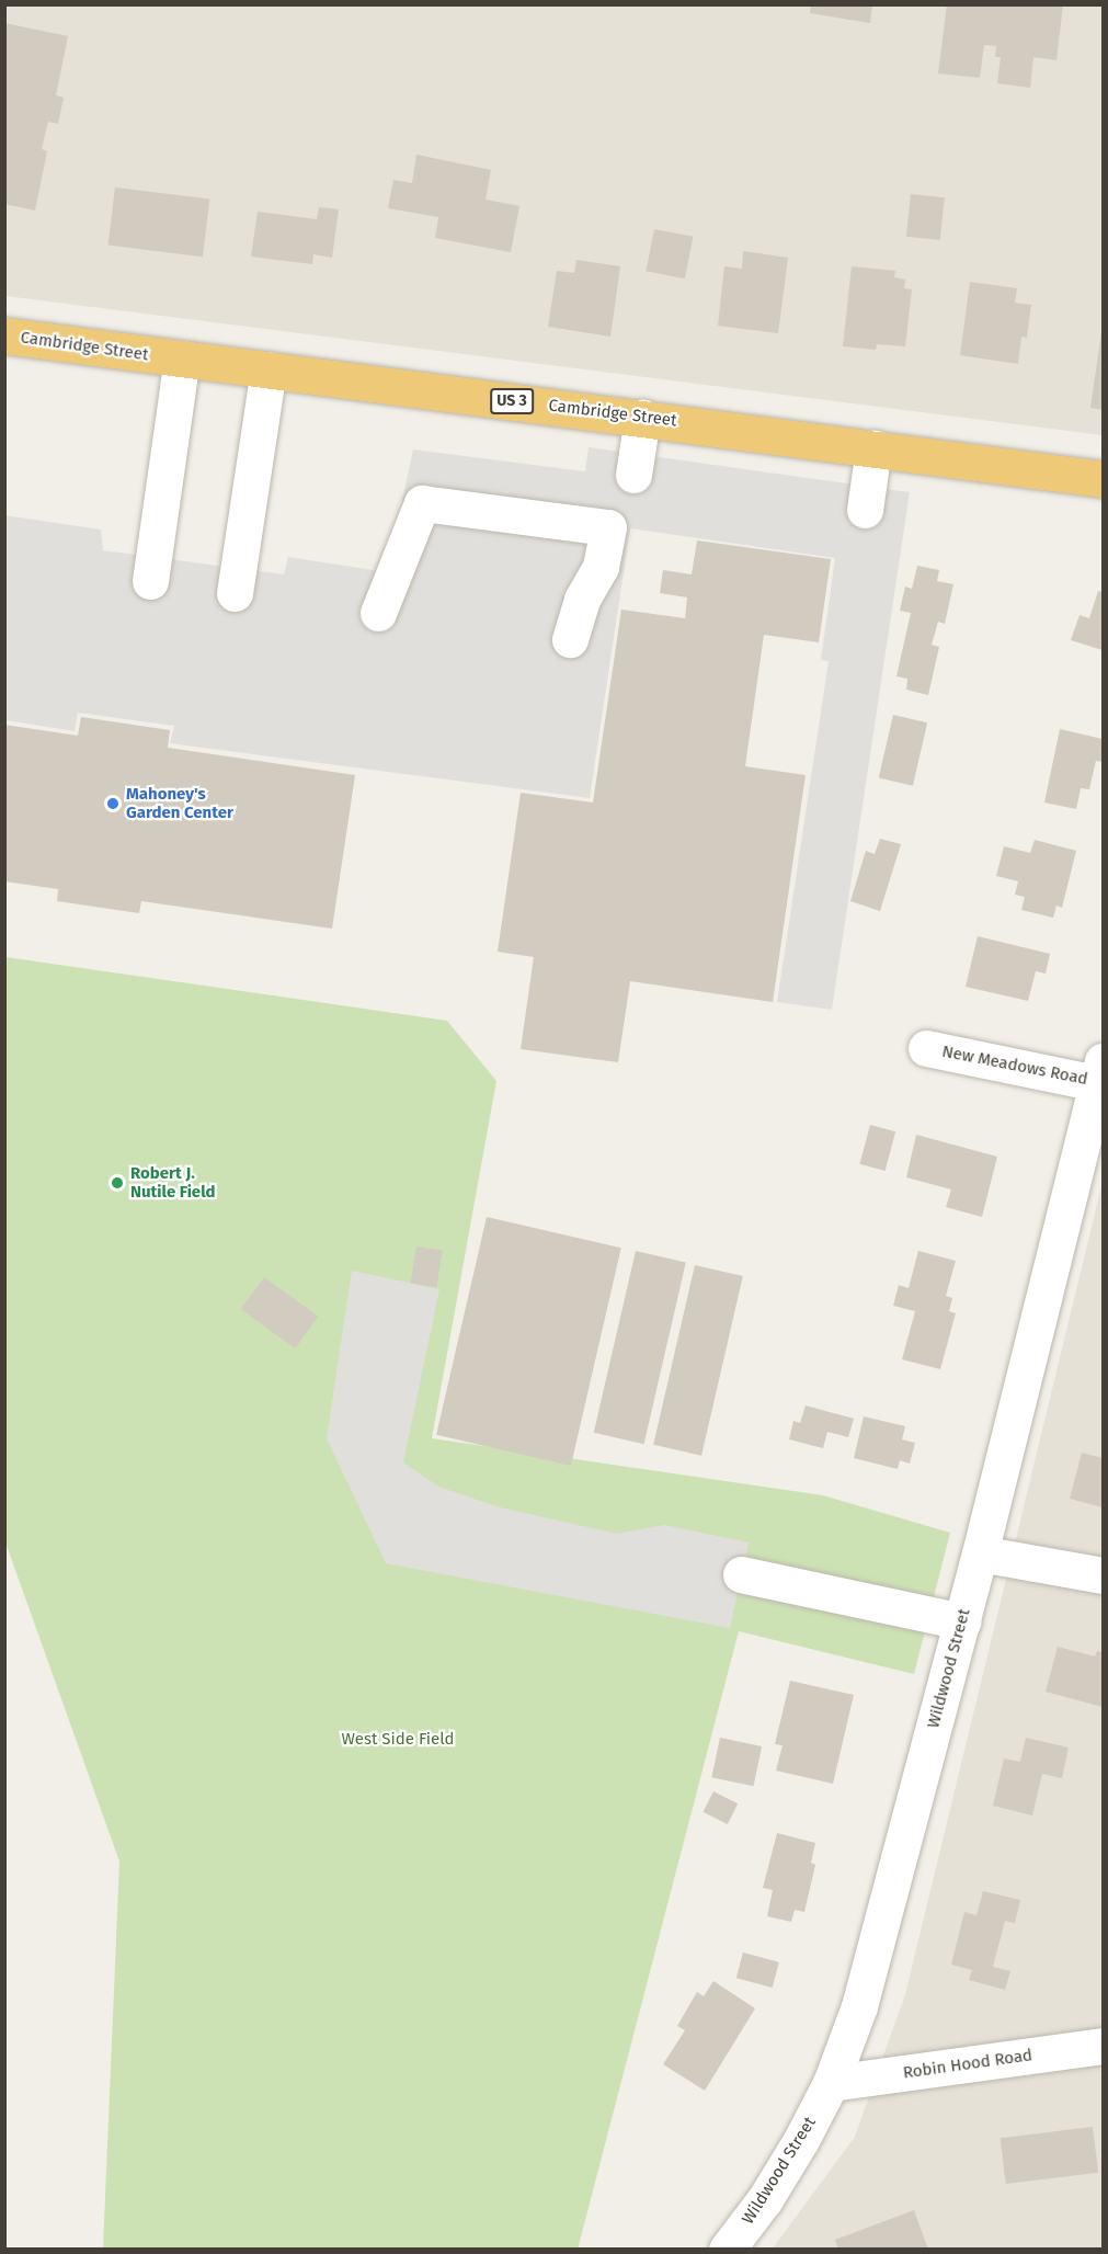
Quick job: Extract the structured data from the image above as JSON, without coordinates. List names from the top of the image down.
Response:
{
  "streets": {
    "highway": ["Cambridge Street", "US 3"],
    "street": ["New Meadows Road", "Wildwood Street", "Robin Hood Road"]
  },
  "crossings": [
    ["New Meadows Road", "Wildwood Street"],
    ["Wildwood Street", "Robin Hood Road"]
  ],
  "parks": ["West Side Field"],
  "places": ["Mahoney's Garden Center", "Robert J. Nutile Field"]
}
